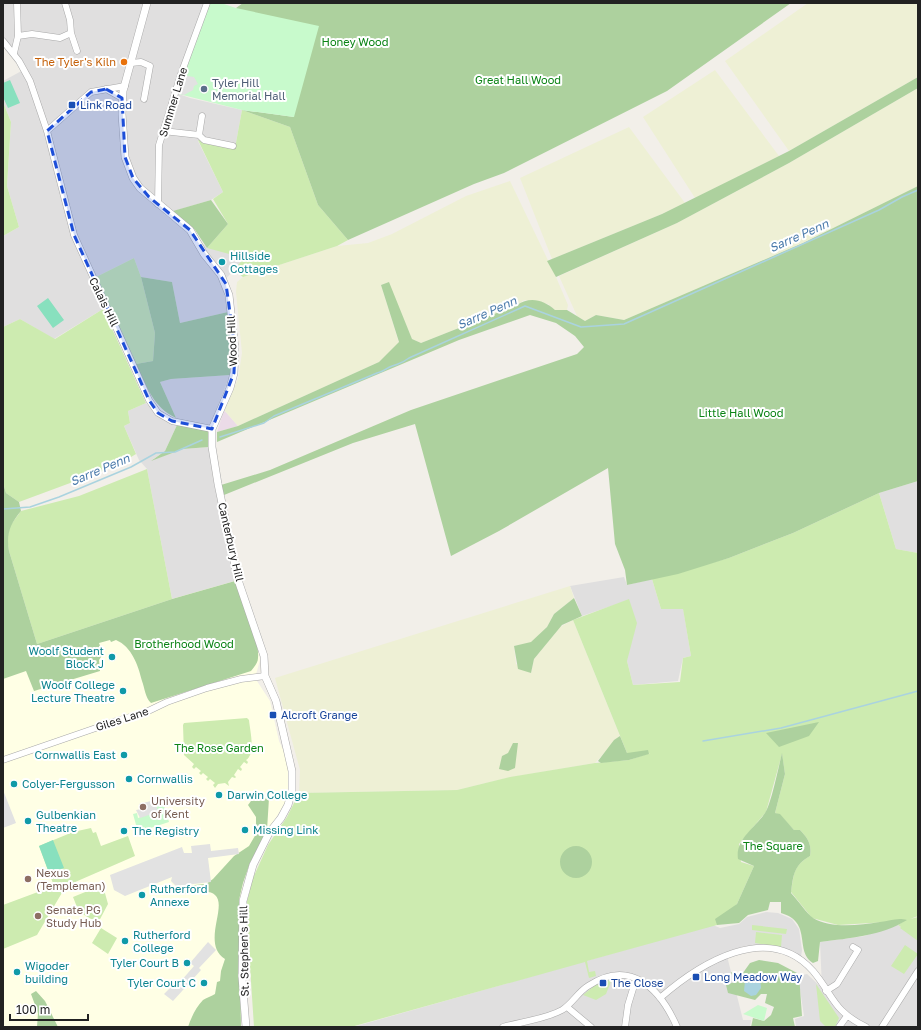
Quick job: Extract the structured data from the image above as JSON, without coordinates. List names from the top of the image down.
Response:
{
  "streets": {
    "street": [
      "Summer Lane",
      "Calais Hill",
      "Wood Hill",
      "Canterbury Hill",
      "Giles Lane",
      "St. Stephen's Hill"
    ]
  },
  "crossings": [
    ["Summer Lane", "Wood Hill"],
    ["Calais Hill", "Wood Hill"],
    ["Calais Hill", "Canterbury Hill"],
    ["Wood Hill", "Canterbury Hill"],
    ["Canterbury Hill", "Giles Lane"],
    ["Canterbury Hill", "St. Stephen's Hill"],
    ["Giles Lane", "St. Stephen's Hill"]
  ],
  "water": ["Sarre Penn"],
  "parks": [
    "Honey Wood",
    "Great Hall Wood",
    "Little Hall Wood",
    "Brotherhood Wood",
    "The Rose Garden",
    "The Square"
  ],
  "places": {
    "other": [
      "The Tyler's Kiln",
      "Tyler Hill Memorial Hall",
      "Hillside Cottages",
      "Woolf Student Block J",
      "Woolf College Lecture Theatre",
      "Cornwallis East",
      "Cornwallis",
      "Colyer-Fergusson",
      "Darwin College",
      "University of Kent",
      "Gulbenkian Theatre",
      "Missing Link",
      "The Registry",
      "Nexus (Templeman)",
      "Rutherford Annexe",
      "Senate PG Study Hub",
      "Rutherford College",
      "Tyler Court B",
      "Wigoder building",
      "Tyler Court C"
    ],
    "transit": [
      "Link Road",
      "Alcroft Grange",
      "Long Meadow Way",
      "The Close"
    ]
  },
  "scale_bar": "100 m"
}
